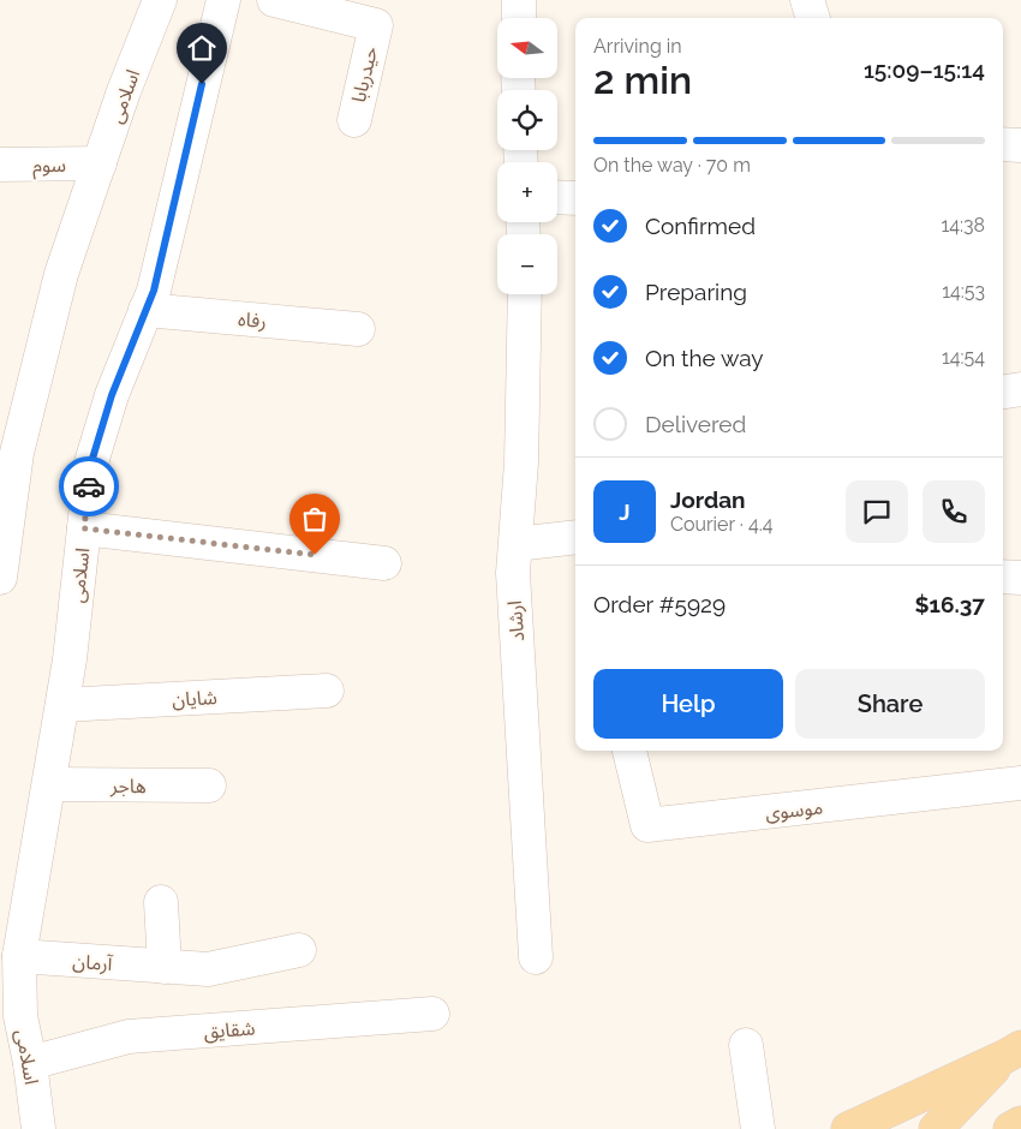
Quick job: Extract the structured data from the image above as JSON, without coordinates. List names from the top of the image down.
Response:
{
  "streets": {
    "street": [
      "حیدربابا",
      "اسلامی",
      "سوم",
      "رفاه",
      "ارشاد",
      "شایان",
      "هاجر",
      "موسوی",
      "آرمان",
      "شقایق"
    ]
  },
  "crossings": [
    ["اسلامی", "سوم"],
    ["اسلامی", "رفاه"],
    ["اسلامی", "شایان"],
    ["اسلامی", "هاجر"],
    ["اسلامی", "آرمان"],
    ["اسلامی", "شقایق"]
  ],
  "north": "left",
  "page": {
    "map_buttons": ["+", "−"],
    "heading": ["2 min", "Arriving in", "15:09–15:14"],
    "panel": [
      "Jordan",
      "Courier · 4.4",
      "Order #5929",
      "$16.37"
    ],
    "bar": "On the way · 70 m",
    "list": [
      ["Confirmed", "14:38"],
      ["Preparing", "14:53"],
      ["On the way", "14:54"],
      "Delivered"
    ],
    "round": "J",
    "buttons": ["Help", "Share"]
  }
}
